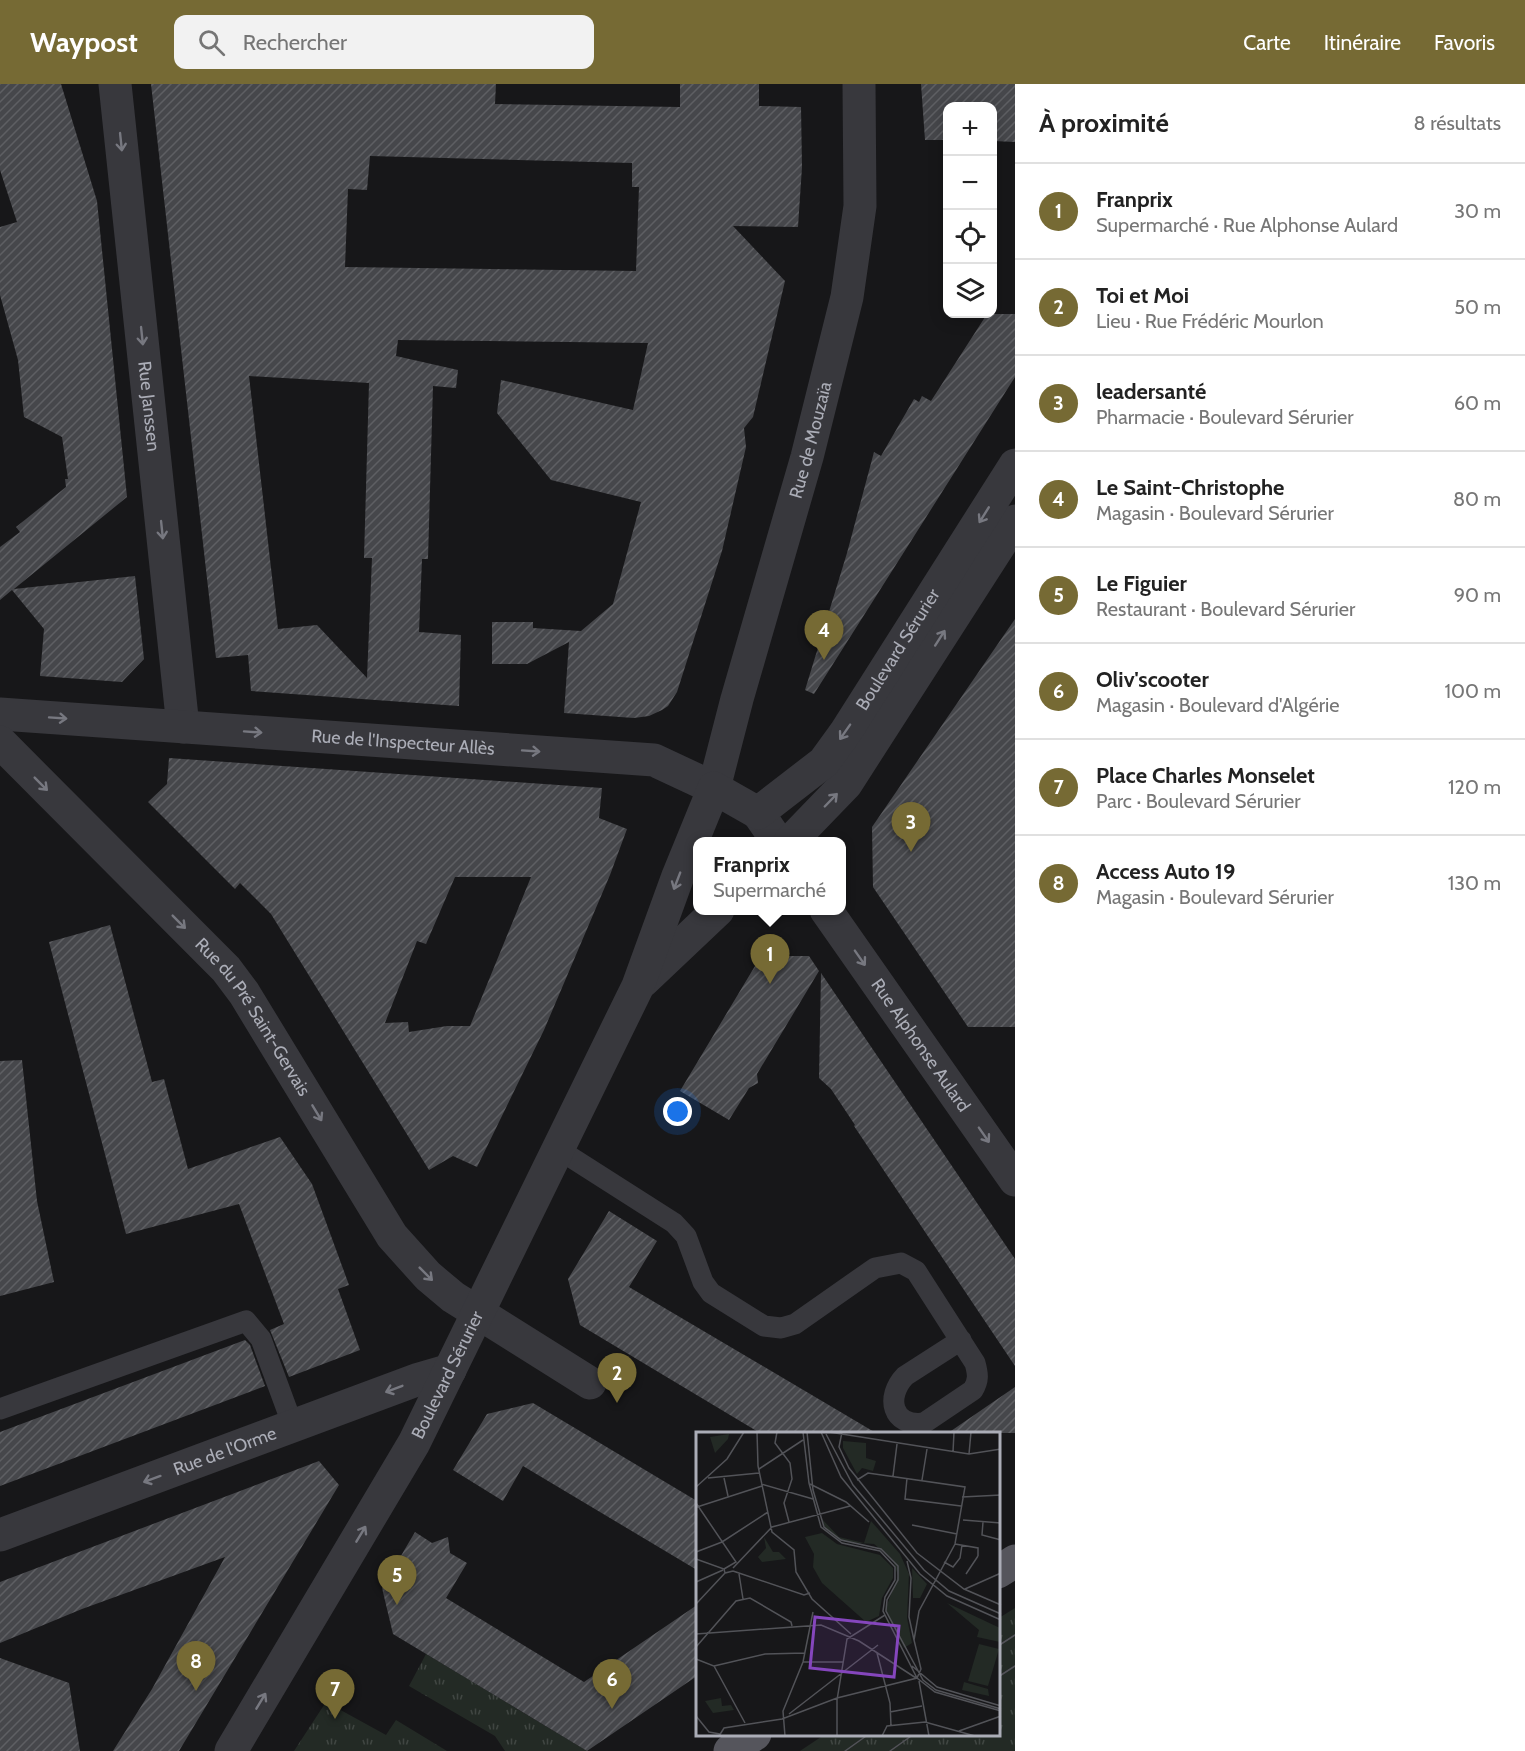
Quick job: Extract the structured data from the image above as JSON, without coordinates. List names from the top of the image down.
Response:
{
  "streets": {
    "street": [
      "Rue Janssen",
      "Rue de Mouzaïa",
      "Boulevard Sérurier",
      "Rue de l'Inspecteur Allès",
      "Rue du Pré Saint-Gervais",
      "Rue Alphonse Aulard",
      "Rue de l'Orme"
    ]
  },
  "crossings": [
    ["Rue Janssen", "Rue de l'Inspecteur Allès"],
    ["Rue de Mouzaïa", "Boulevard Sérurier"],
    ["Rue de Mouzaïa", "Rue de l'Inspecteur Allès"],
    ["Boulevard Sérurier", "Rue de l'Inspecteur Allès"],
    ["Boulevard Sérurier", "Rue du Pré Saint-Gervais"],
    ["Boulevard Sérurier", "Rue de l'Orme"]
  ],
  "one_way": [
    "Rue Janssen",
    "Rue de l'Inspecteur Allès",
    "Rue du Pré Saint-Gervais",
    "Rue Alphonse Aulard",
    "Rue de l'Orme"
  ],
  "page": {
    "header": "Waypost",
    "search": "Rechercher",
    "nav": ["Carte", "Itinéraire", "Favoris"],
    "heading": ["À proximité", "8 résultats"],
    "map_buttons": ["+", "−"],
    "list": [
      {
        "mark": "1",
        "name": "Franprix",
        "note": "Supermarché · Rue Alphonse Aulard",
        "value": "30 m"
      },
      {
        "mark": "2",
        "name": "Toi et Moi",
        "note": "Lieu · Rue Frédéric Mourlon",
        "value": "50 m"
      },
      {
        "mark": "3",
        "name": "leadersanté",
        "note": "Pharmacie · Boulevard Sérurier",
        "value": "60 m"
      },
      {
        "mark": "4",
        "name": "Le Saint-Christophe",
        "note": "Magasin · Boulevard Sérurier",
        "value": "80 m"
      },
      {
        "mark": "5",
        "name": "Le Figuier",
        "note": "Restaurant · Boulevard Sérurier",
        "value": "90 m"
      },
      {
        "mark": "6",
        "name": "Oliv'scooter",
        "note": "Magasin · Boulevard d'Algérie",
        "value": "100 m"
      },
      {
        "mark": "7",
        "name": "Place Charles Monselet",
        "note": "Parc · Boulevard Sérurier",
        "value": "120 m"
      },
      {
        "mark": "8",
        "name": "Access Auto 19",
        "note": "Magasin · Boulevard Sérurier",
        "value": "130 m"
      }
    ],
    "pins": [
      "4",
      "3",
      "1",
      "2",
      "5",
      "8",
      "6",
      "7"
    ],
    "popup": ["Franprix", "Supermarché"]
  }
}
